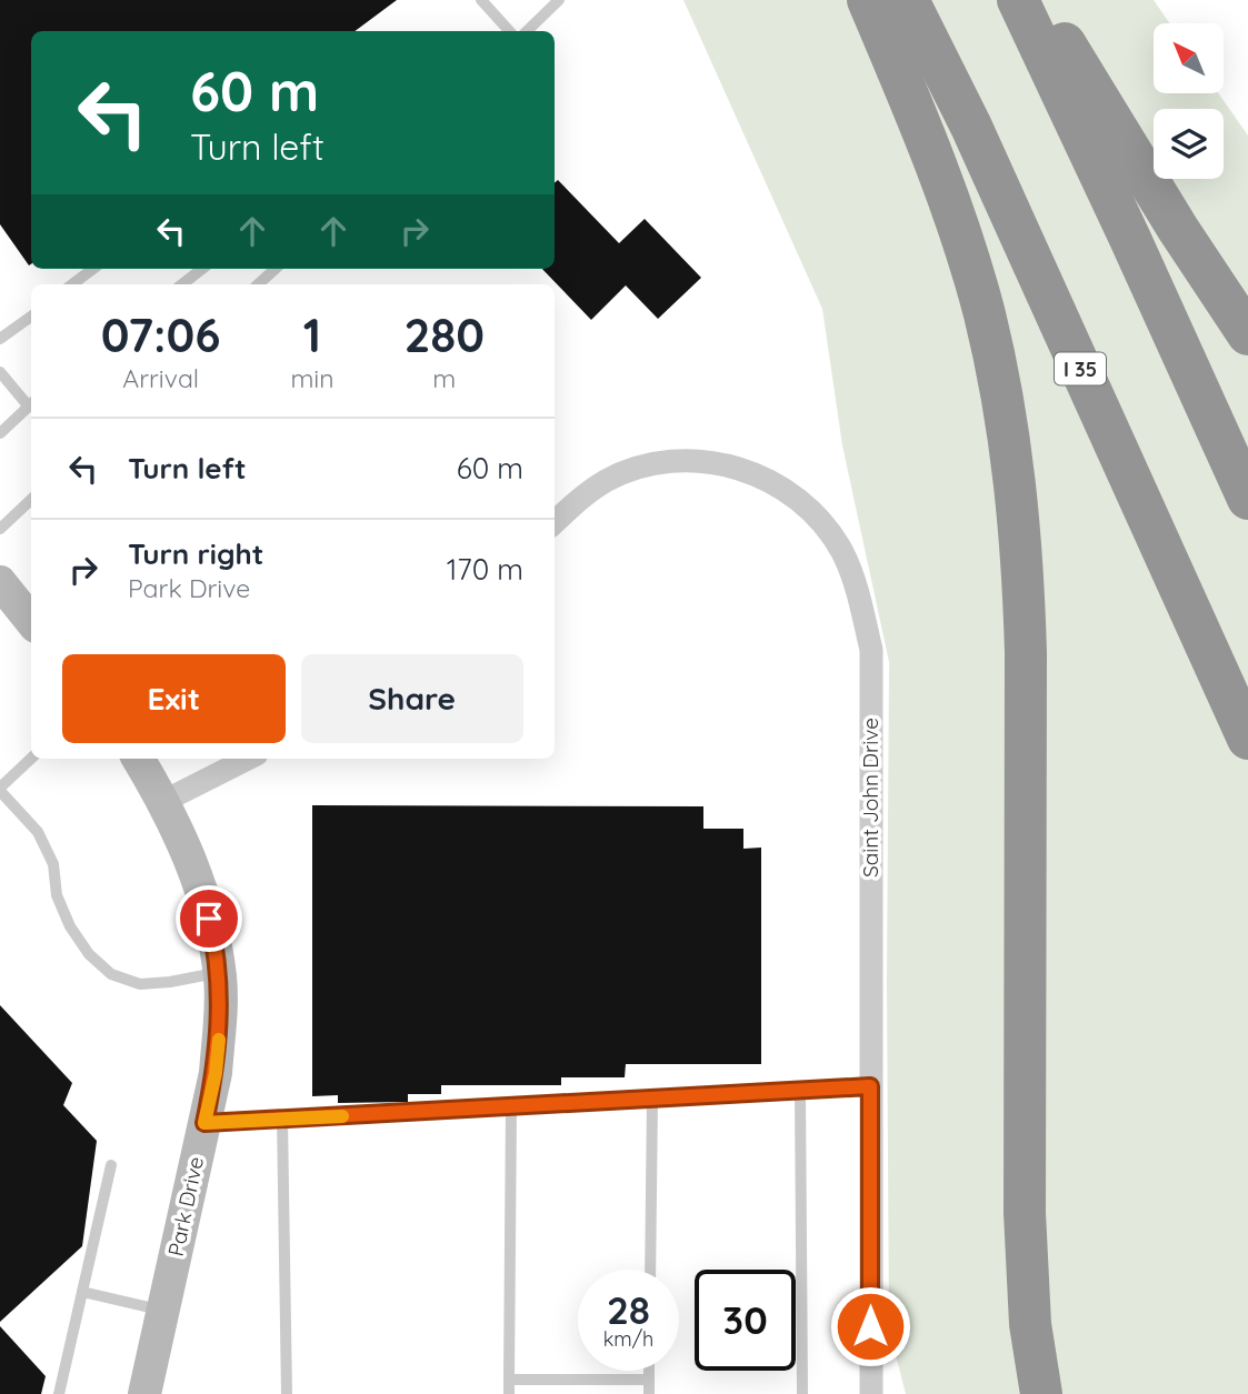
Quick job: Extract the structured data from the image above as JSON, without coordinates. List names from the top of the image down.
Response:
{
  "streets": {
    "highway": ["I 35"],
    "street": ["Saint John Drive", "Park Drive"]
  },
  "north": "top left",
  "page": {
    "turn": ["60 m", "Turn left"],
    "eta": [
      "07:06",
      "Arrival",
      "1",
      "min",
      "280",
      "m"
    ],
    "list": [
      {
        "name": "Turn left",
        "value": "60 m"
      },
      {
        "name": "Turn right",
        "note": "Park Drive",
        "value": "170 m"
      }
    ],
    "buttons": ["Exit", "Share"],
    "speed": "28 km/h",
    "limit": "30"
  }
}
